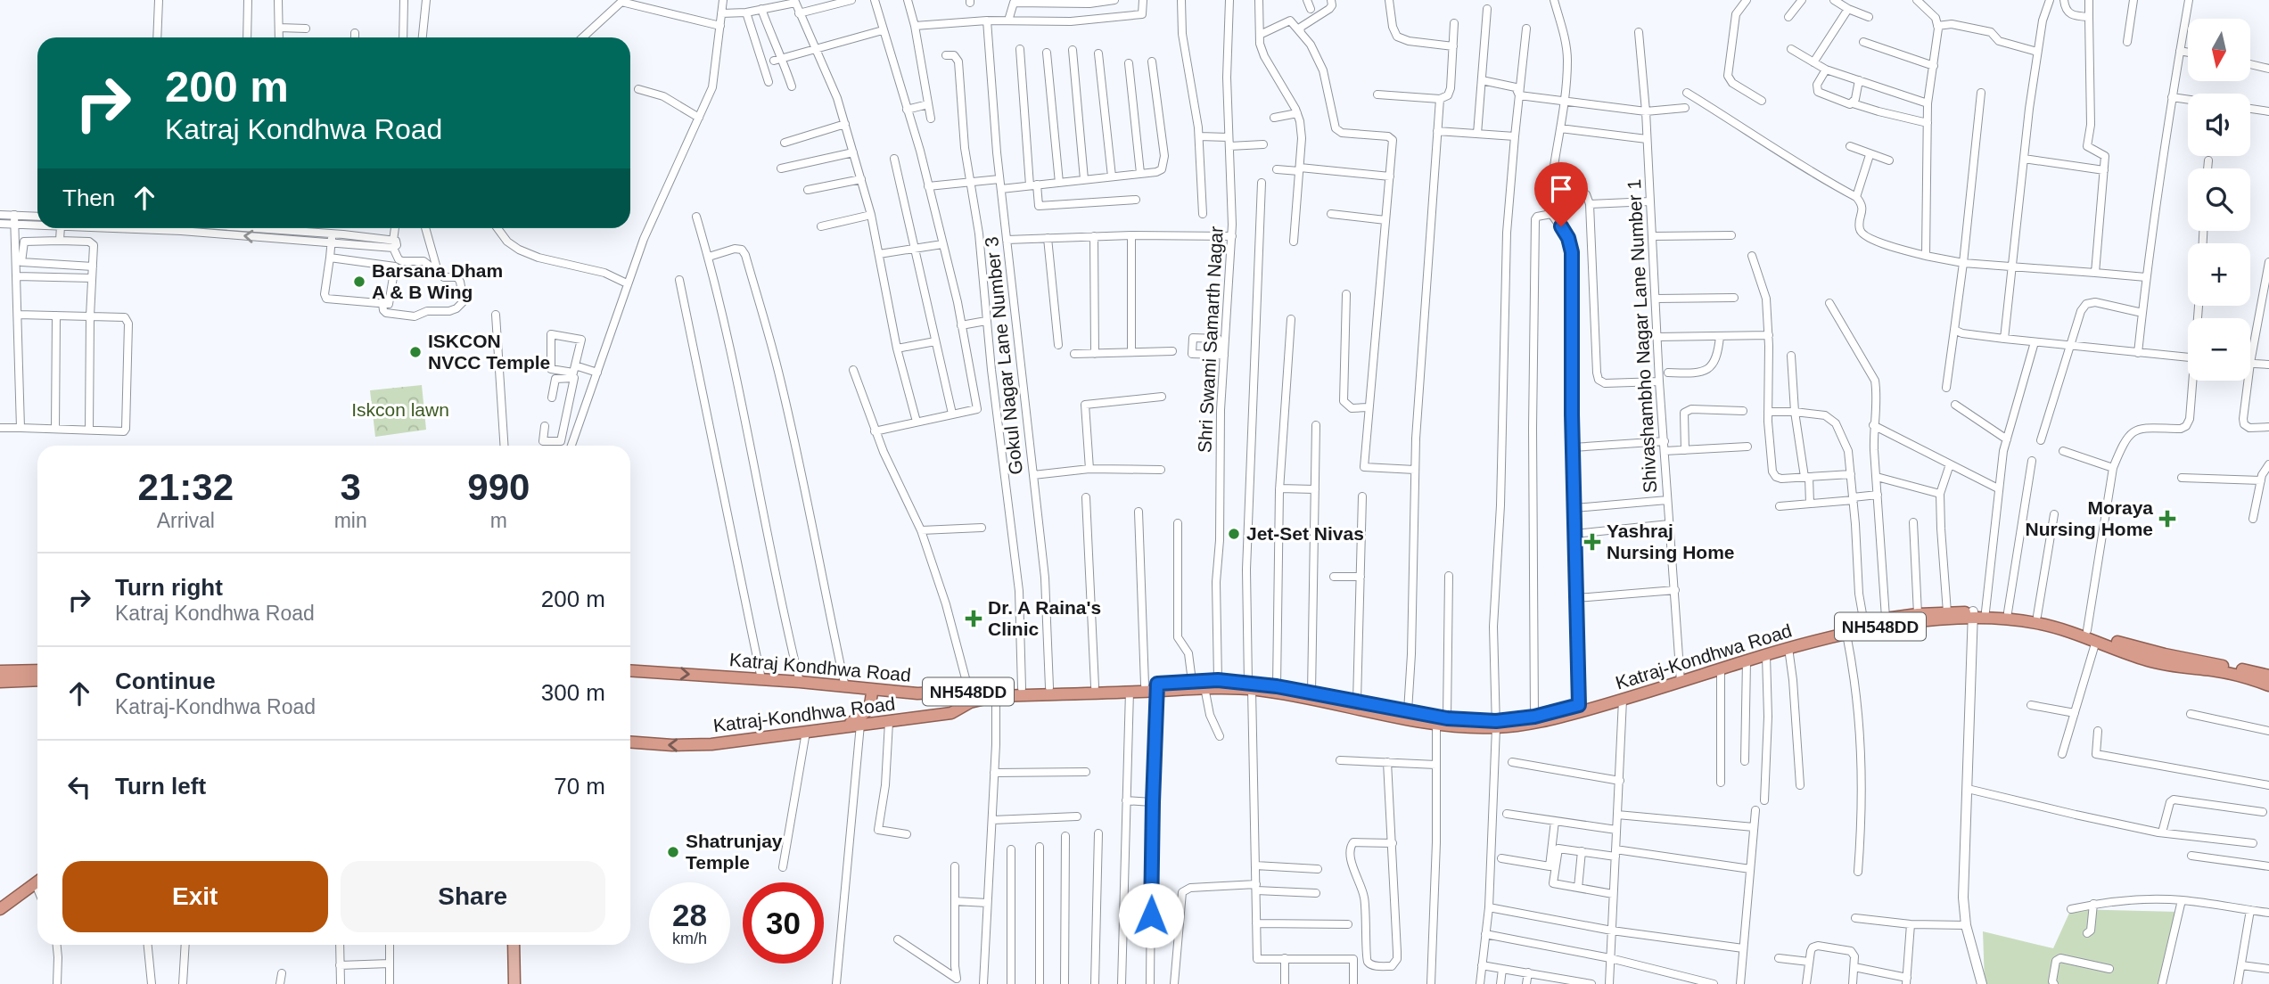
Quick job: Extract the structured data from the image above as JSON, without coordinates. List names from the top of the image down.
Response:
{
  "streets": {
    "highway": ["NH548DD", "Katraj-Kondhwa Road", "Katraj Kondhwa Road"],
    "street": ["Shivashambho Nagar Lane Number 1", "Shri Swami Samarth Nagar", "Gokul Nagar Lane Number 3"]
  },
  "crossings": [
    ["Shivashambho Nagar Lane Number 1", "Katraj-Kondhwa Road"],
    ["Shri Swami Samarth Nagar", "Katraj Kondhwa Road"],
    ["Gokul Nagar Lane Number 3", "Katraj Kondhwa Road"],
    ["Katraj-Kondhwa Road", "Katraj Kondhwa Road"]
  ],
  "parks": ["Iskcon lawn"],
  "places": {
    "other": [
      "Barsana Dham A & B Wing",
      "ISKCON NVCC Temple",
      "Jet-Set Nivas",
      "Shatrunjay Temple"
    ],
    "health": ["Moraya Nursing Home", "Yashraj Nursing Home", "Dr. A Raina's Clinic"]
  },
  "north": "bottom",
  "page": {
    "map_buttons": ["+", "−"],
    "turn": ["200 m", "Katraj Kondhwa Road"],
    "then": "Then",
    "eta": [
      "21:32",
      "Arrival",
      "3",
      "min",
      "990",
      "m"
    ],
    "list": [
      {
        "name": "Turn right",
        "note": "Katraj Kondhwa Road",
        "value": "200 m"
      },
      {
        "name": "Continue",
        "note": "Katraj-Kondhwa Road",
        "value": "300 m"
      },
      {
        "name": "Turn left",
        "value": "70 m"
      }
    ],
    "buttons": ["Exit", "Share"],
    "speed": "28 km/h",
    "limit": "30"
  }
}
